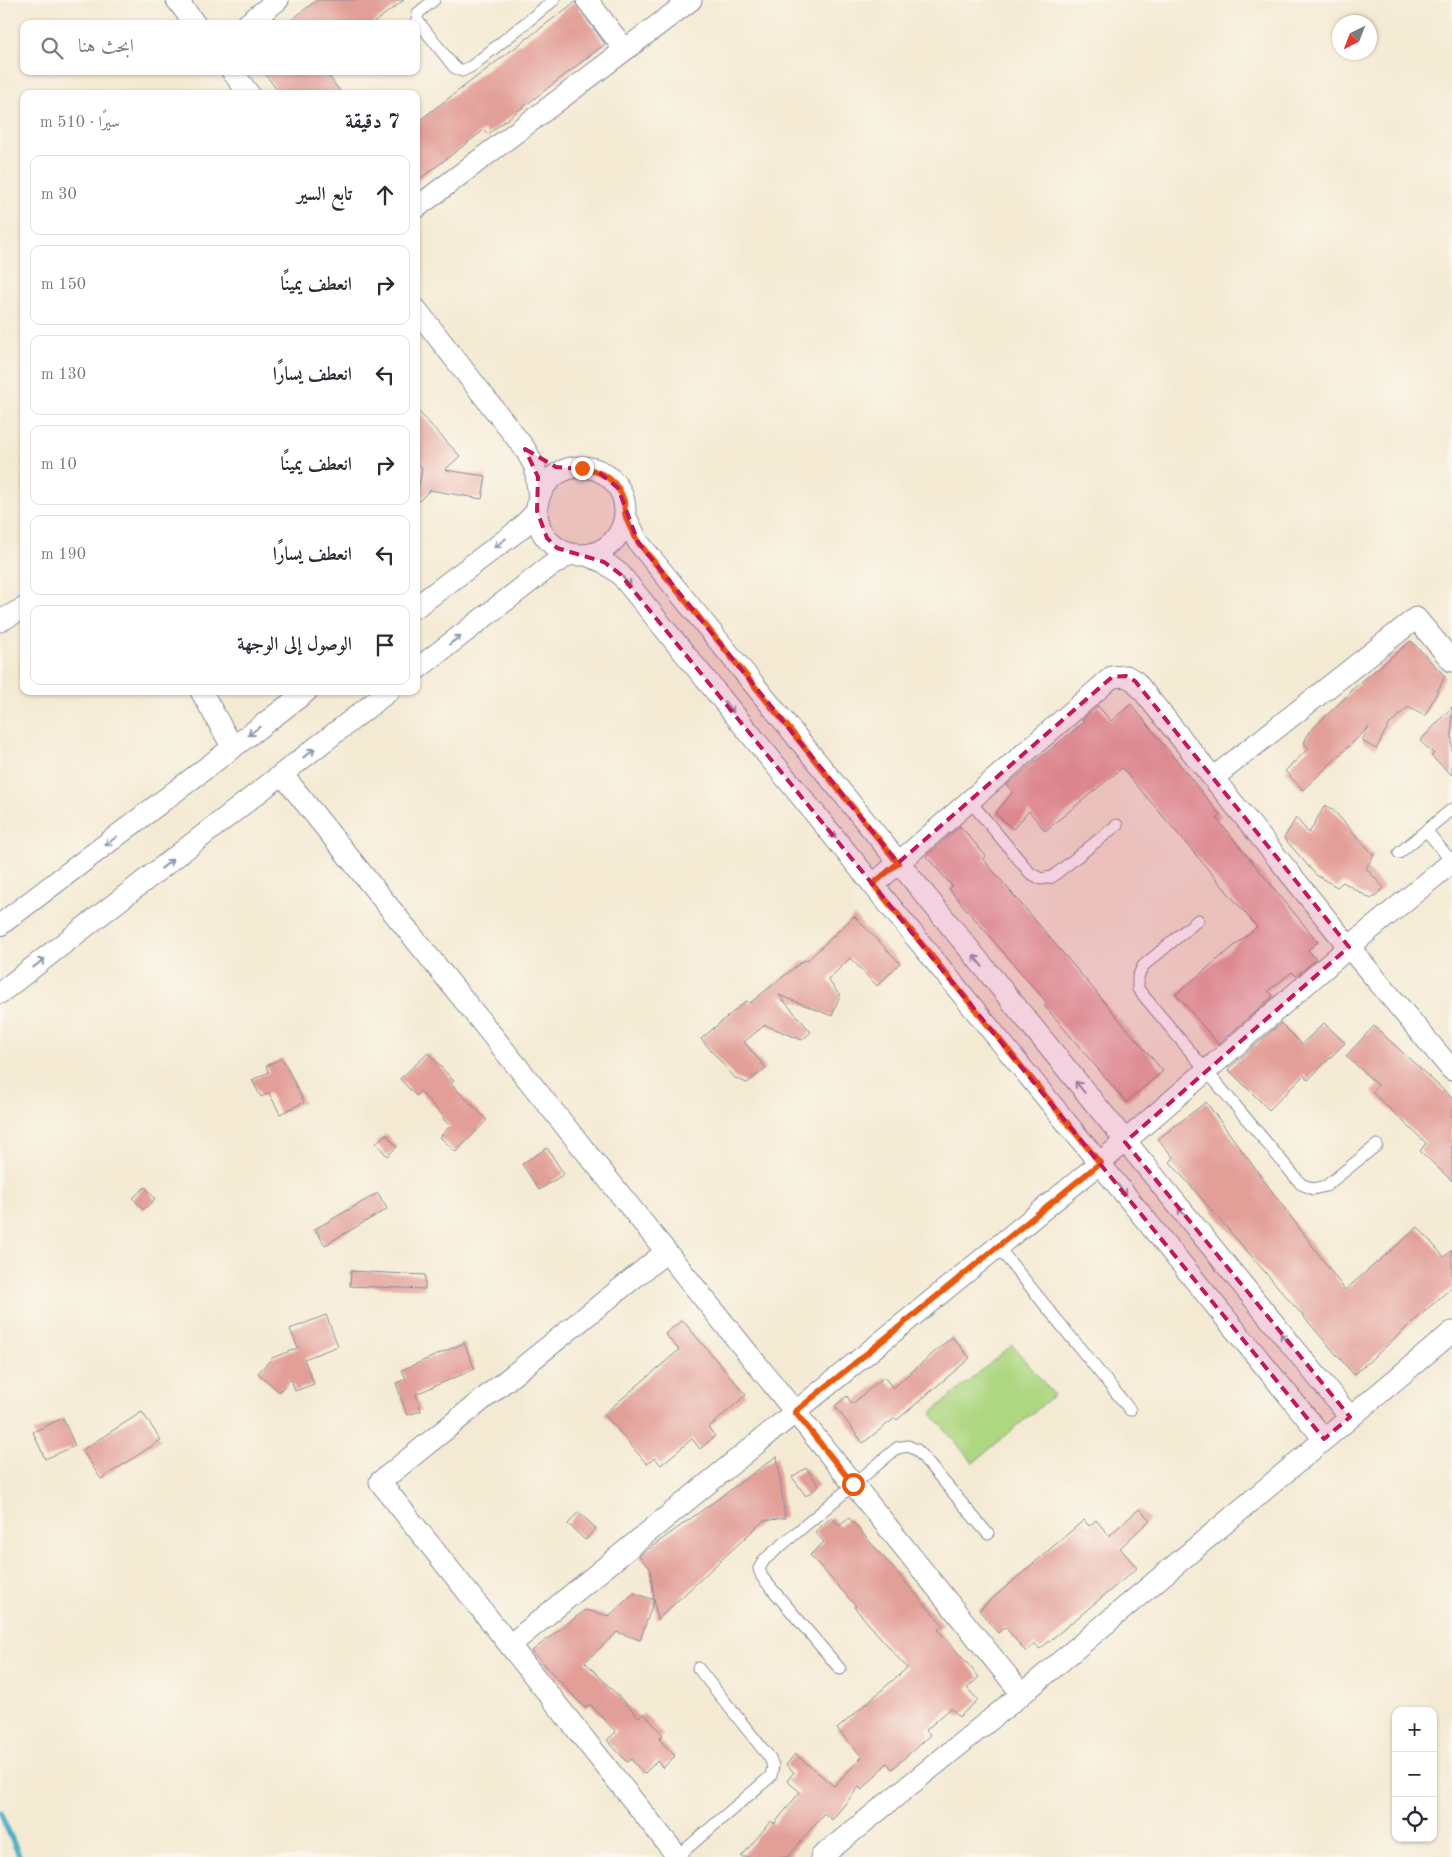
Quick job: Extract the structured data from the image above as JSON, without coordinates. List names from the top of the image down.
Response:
{
  "north": "bottom left",
  "page": {
    "search": "ابحث هنا",
    "heading": ["7 دقيقة", "سيرًا · 510 m"],
    "list": [
      ["تابع السير", "30 m"],
      ["انعطف يمينًا", "150 m"],
      ["انعطف يسارًا", "130 m"],
      ["انعطف يمينًا", "10 m"],
      ["انعطف يسارًا", "190 m"],
      "الوصول إلى الوجهة"
    ],
    "map_buttons": ["+", "−"]
  }
}
